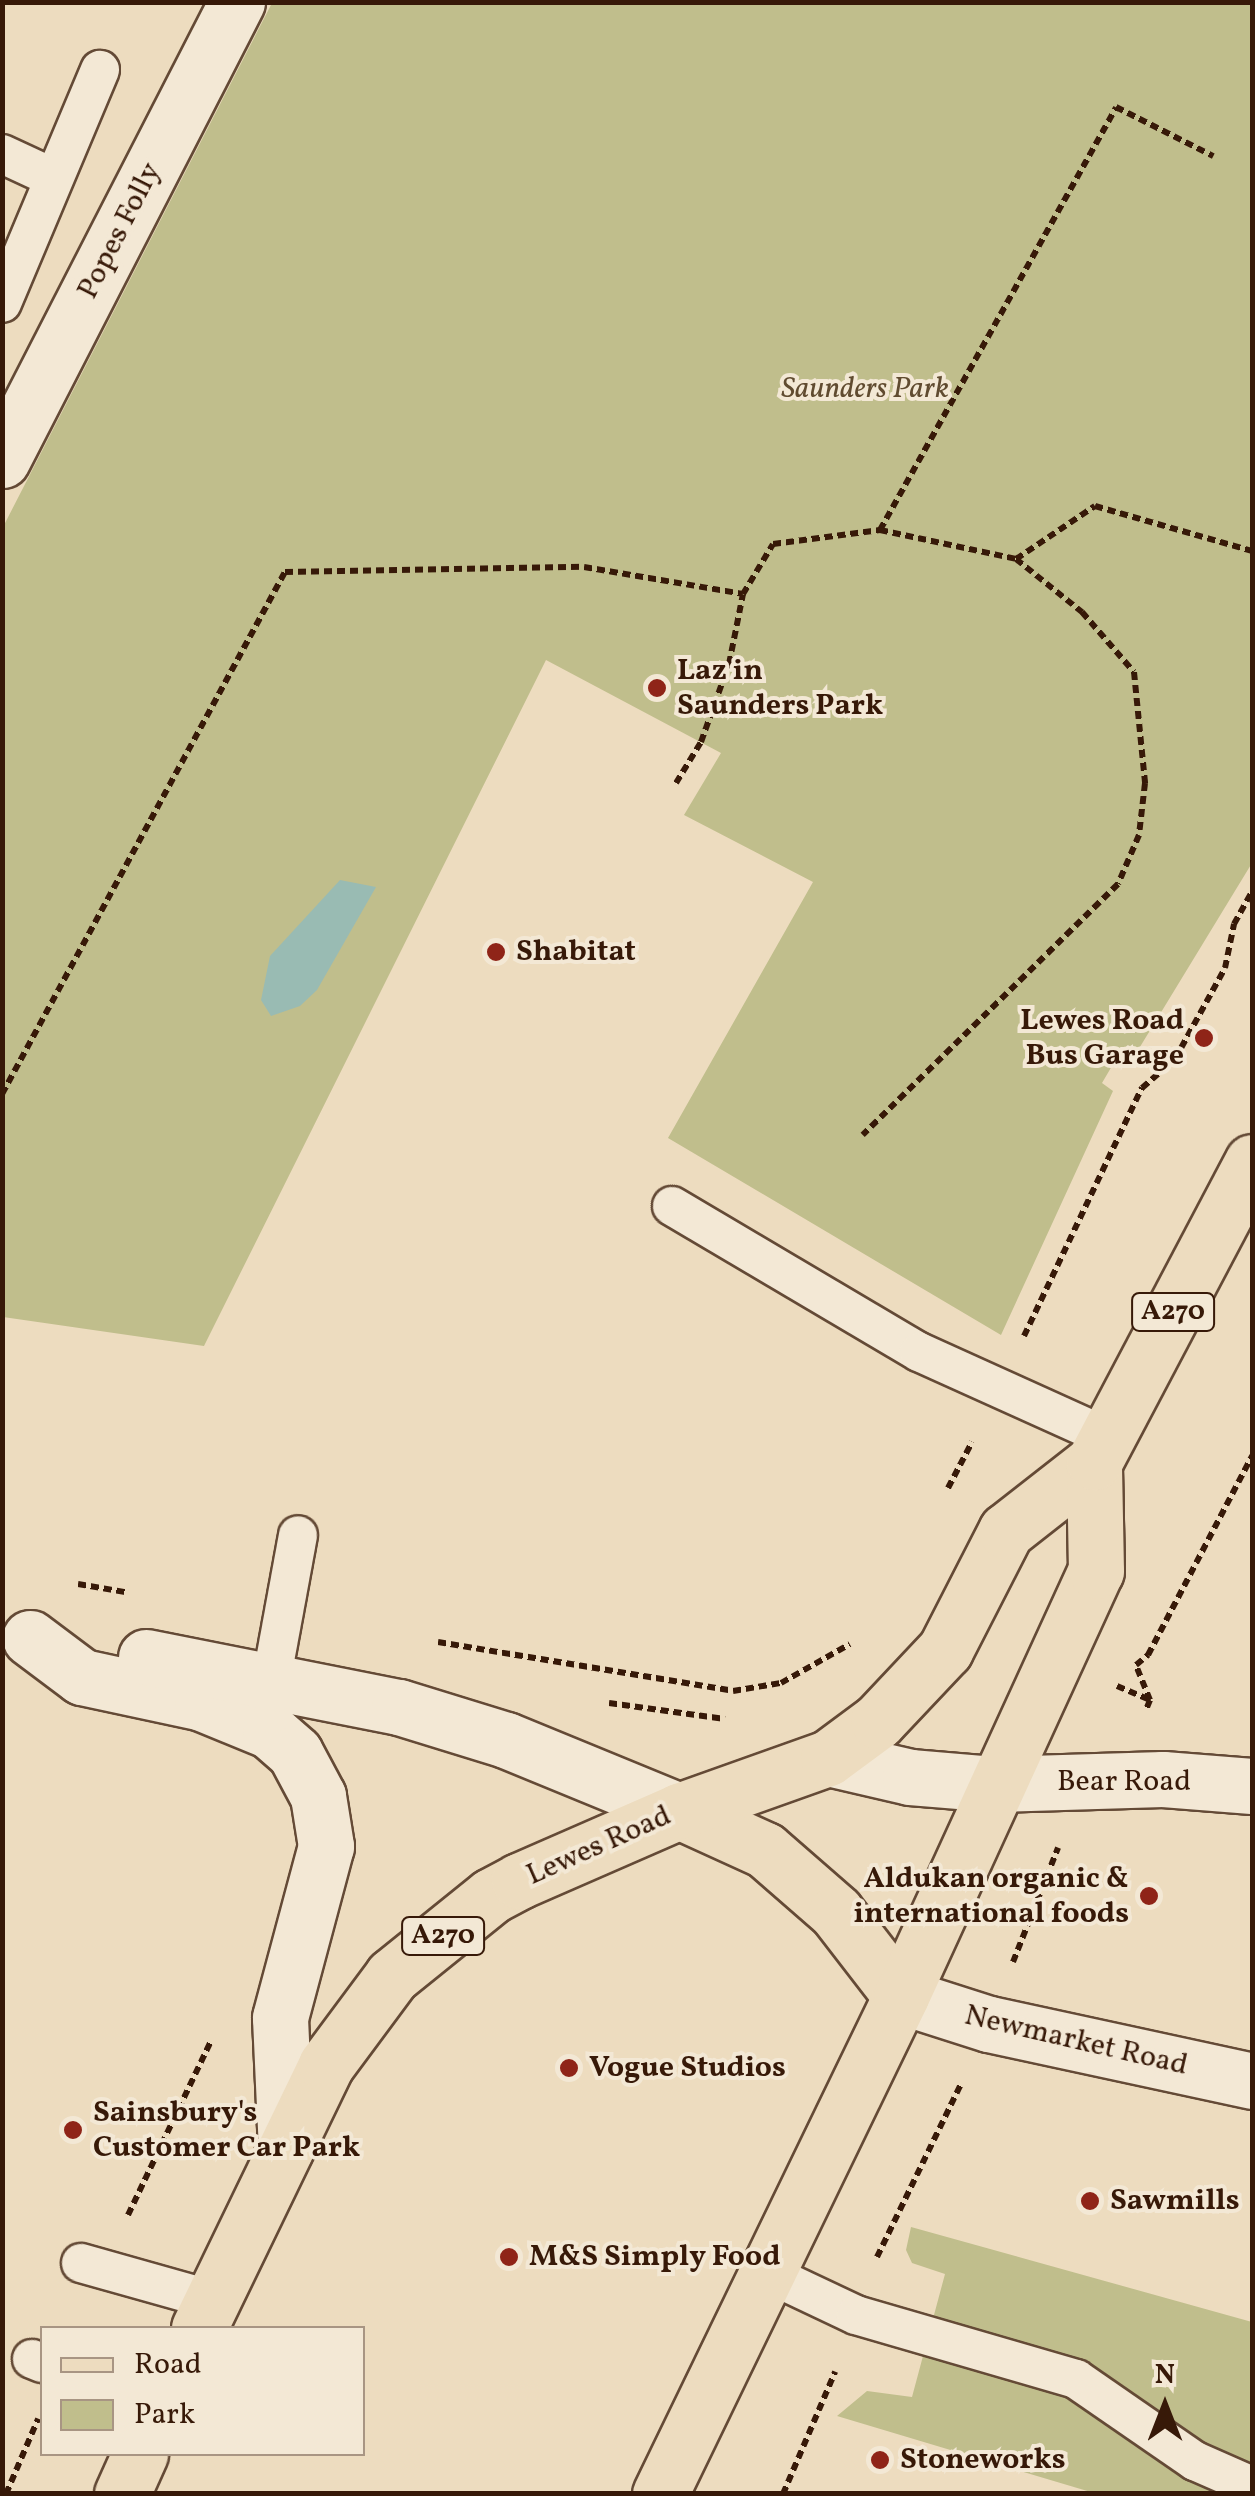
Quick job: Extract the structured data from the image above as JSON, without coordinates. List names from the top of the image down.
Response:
{
  "streets": {
    "main road": ["A270", "Lewes Road"],
    "street": ["Popes Folly", "Bear Road", "Newmarket Road"]
  },
  "crossings": [
    ["Bear Road", "Lewes Road"],
    ["Lewes Road", "Newmarket Road"]
  ],
  "parks": ["Saunders Park"],
  "places": [
    "Laz in Saunders Park",
    "Shabitat",
    "Lewes Road Bus Garage",
    "Aldukan organic & international foods",
    "Vogue Studios",
    "Sainsbury's Customer Car Park",
    "Sawmills",
    "M&S Simply Food",
    "Stoneworks"
  ],
  "legend": ["Road", "Park"],
  "north": "top"
}
